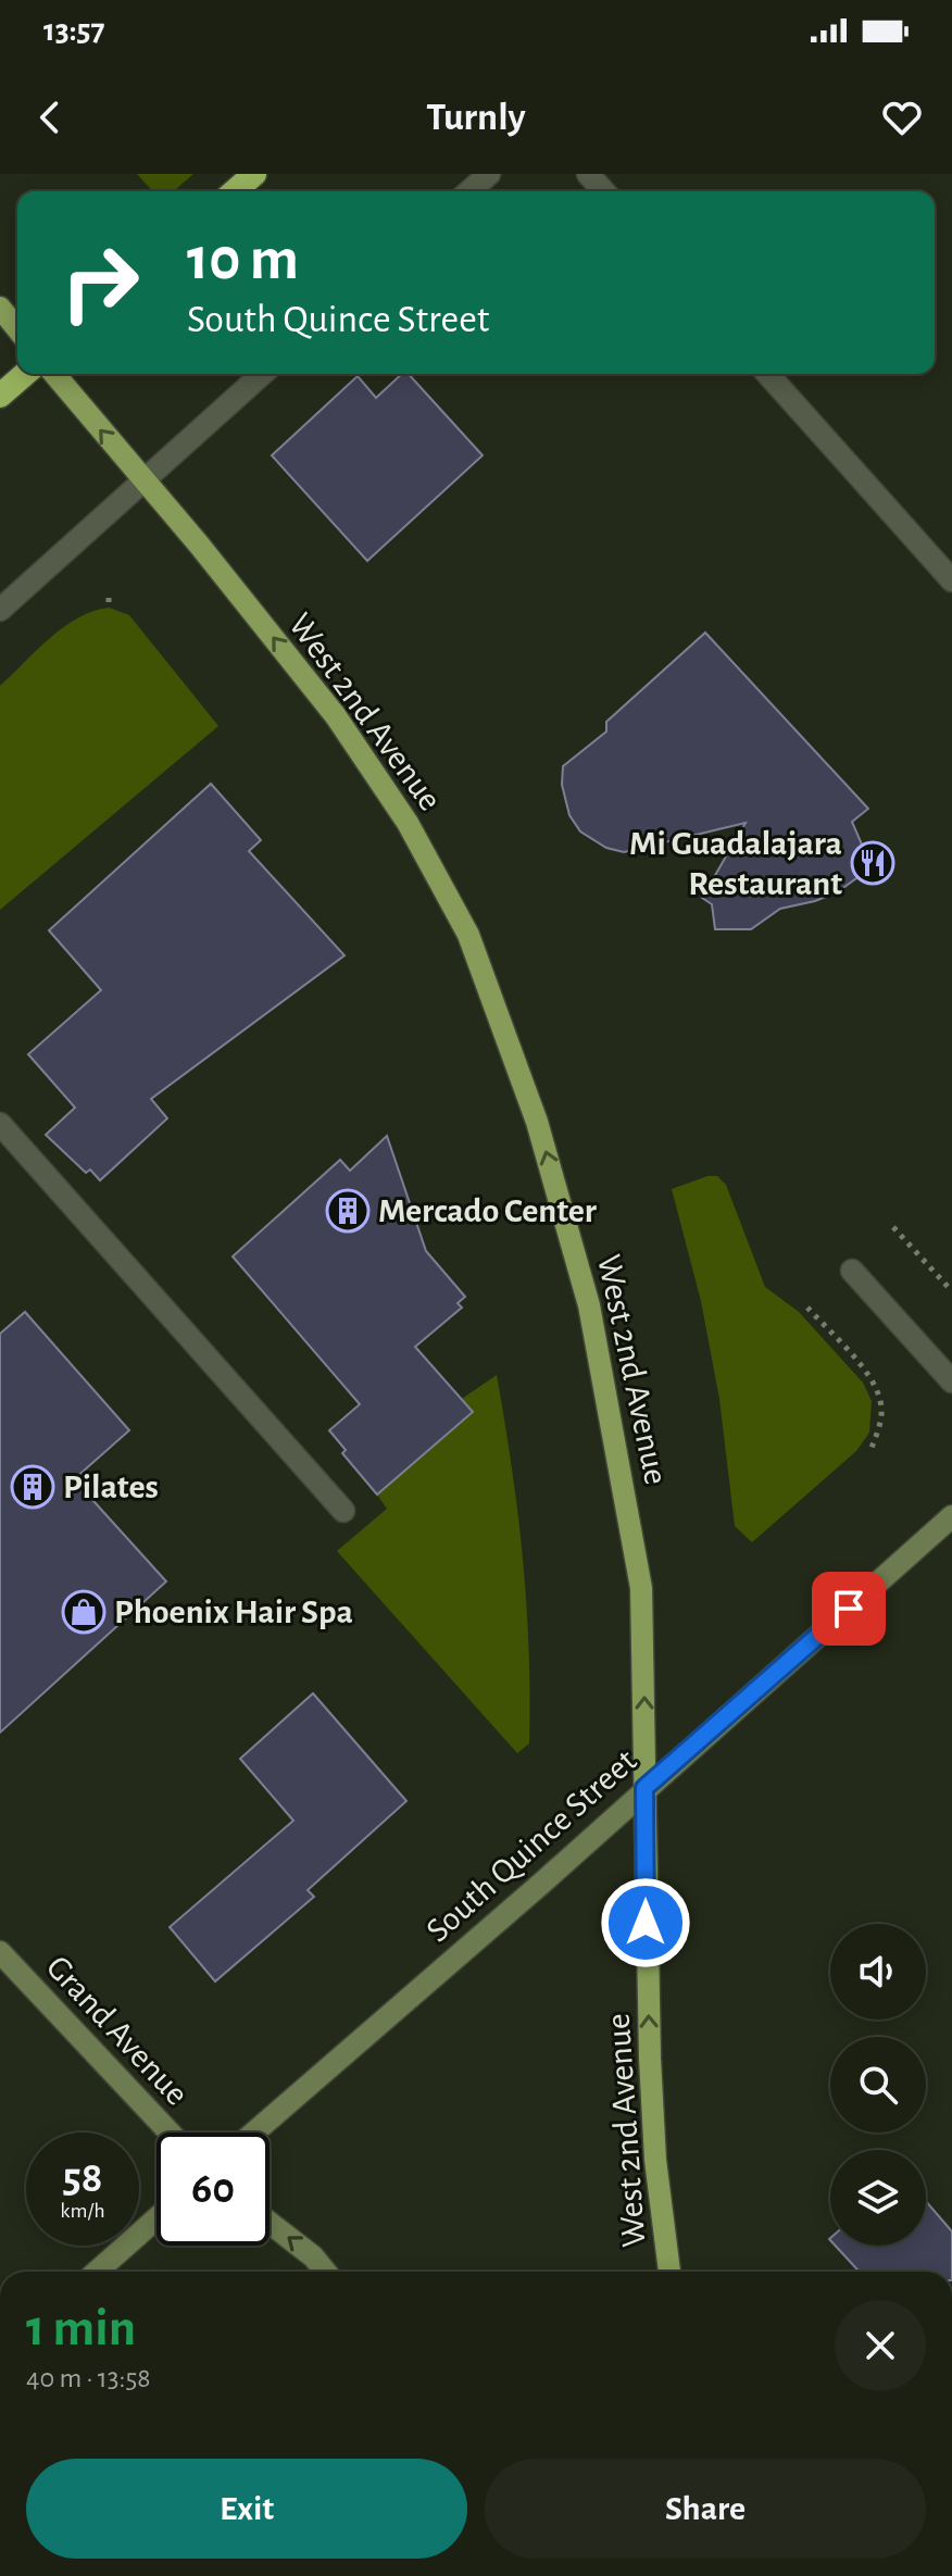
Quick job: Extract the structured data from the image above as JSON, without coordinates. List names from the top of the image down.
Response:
{
  "streets": {
    "main road": ["West 2nd Avenue", "South Quince Street", "Grand Avenue"]
  },
  "crossings": [
    ["West 2nd Avenue", "South Quince Street"]
  ],
  "one_way": ["West 2nd Avenue"],
  "places": {
    "restaurant": ["Mi Guadalajara Restaurant"],
    "building": ["Mercado Center", "Pilates"],
    "shop": ["Phoenix Hair Spa"]
  },
  "page": {
    "status": "13:57",
    "header": "Turnly",
    "turn": ["10 m", "South Quince Street"],
    "speed": "58 km/h",
    "limit": "60",
    "heading": ["1 min", "40 m · 13:58"],
    "buttons": ["Exit", "Share"]
  }
}
